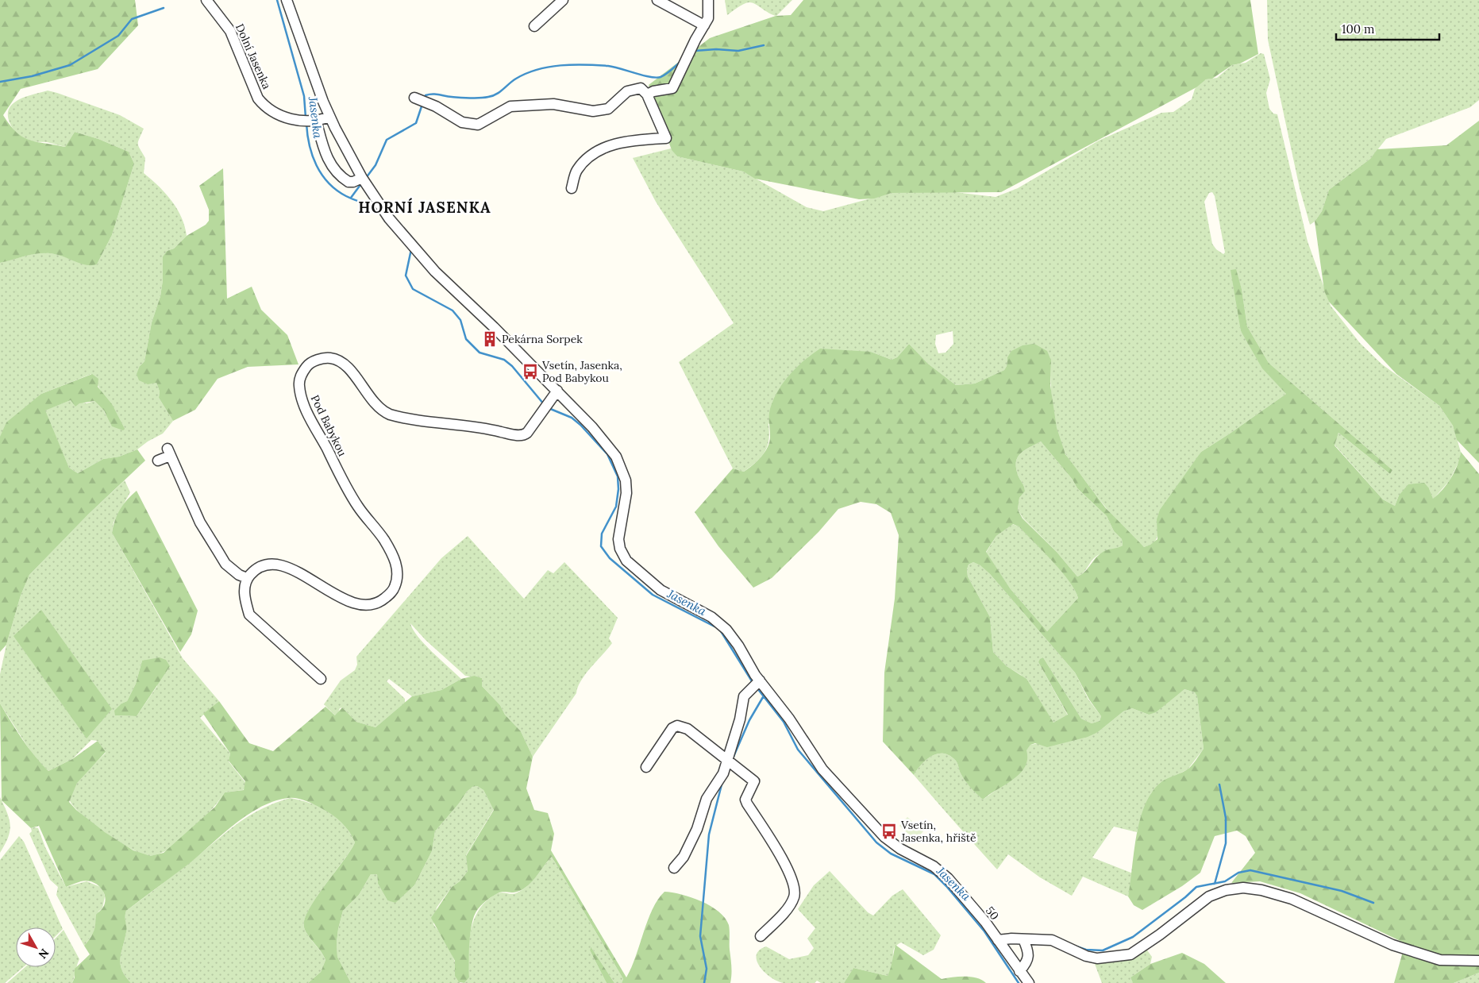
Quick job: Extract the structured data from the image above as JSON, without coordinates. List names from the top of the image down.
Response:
{
  "streets": {
    "street": ["Dolní Jasenka", "Pod Babykou", "50"]
  },
  "crossings": [
    ["Dolní Jasenka", "50"],
    ["Pod Babykou", "50"]
  ],
  "districts": ["HORNÍ JASENKA"],
  "water": ["Jasenka"],
  "places": {
    "building": ["Pekárna Sorpek"],
    "bus stop": ["Vsetín, Jasenka, Pod Babykou", "Vsetín, Jasenka, hřiště"]
  },
  "scale_bar": "100 m",
  "north": "bottom right"
}
